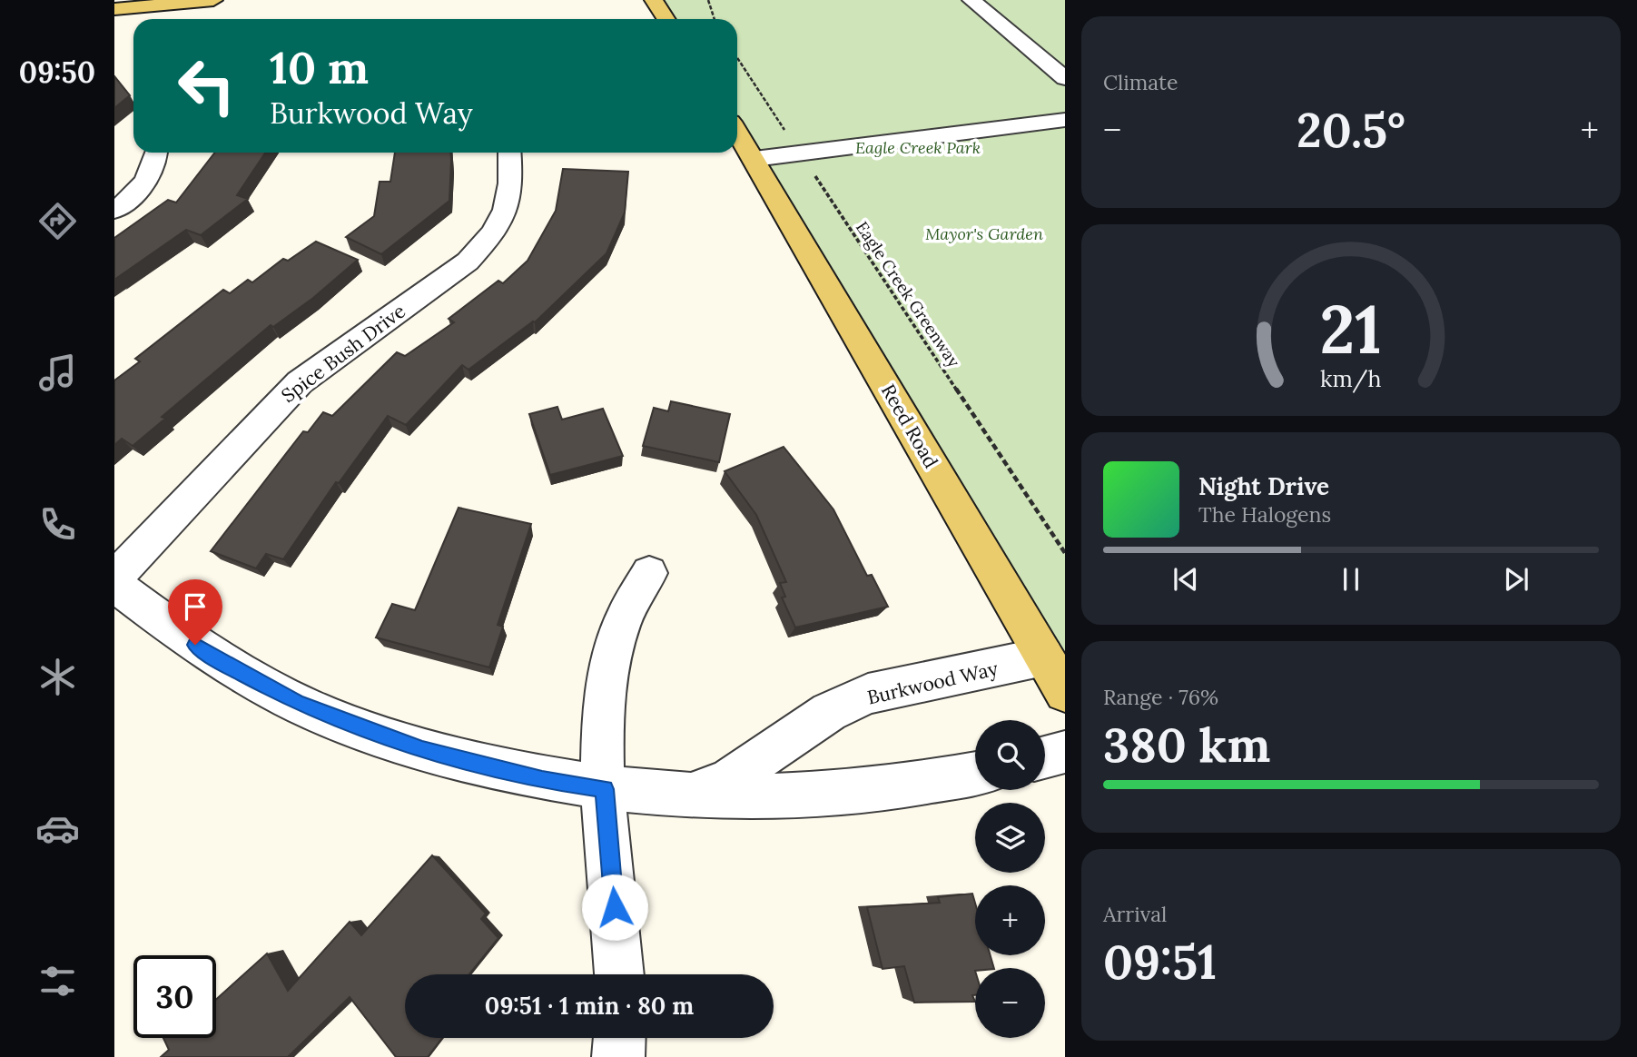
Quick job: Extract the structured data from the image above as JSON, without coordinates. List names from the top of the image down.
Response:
{
  "streets": {
    "main road": ["Reed Road"],
    "street": ["Spice Bush Drive", "Burkwood Way"],
    "path": ["Eagle Creek Greenway"]
  },
  "crossings": [
    ["Reed Road", "Burkwood Way"]
  ],
  "parks": ["Eagle Creek Park", "Mayor's Garden"],
  "page": {
    "tabs": "09:50",
    "tile": [
      "Climate",
      ["Range · 76%", "380 km"],
      ["Arrival", "09:51"]
    ],
    "turn": ["10 m", "Burkwood Way"],
    "heat": ["−", "20.5°", "+"],
    "song": ["Night Drive", "The Halogens"],
    "map_buttons": ["+", "−"],
    "limit": "30",
    "trip": "09:51 · 1 min · 80 m",
    "gauge": ["21", "km/h"]
  }
}
